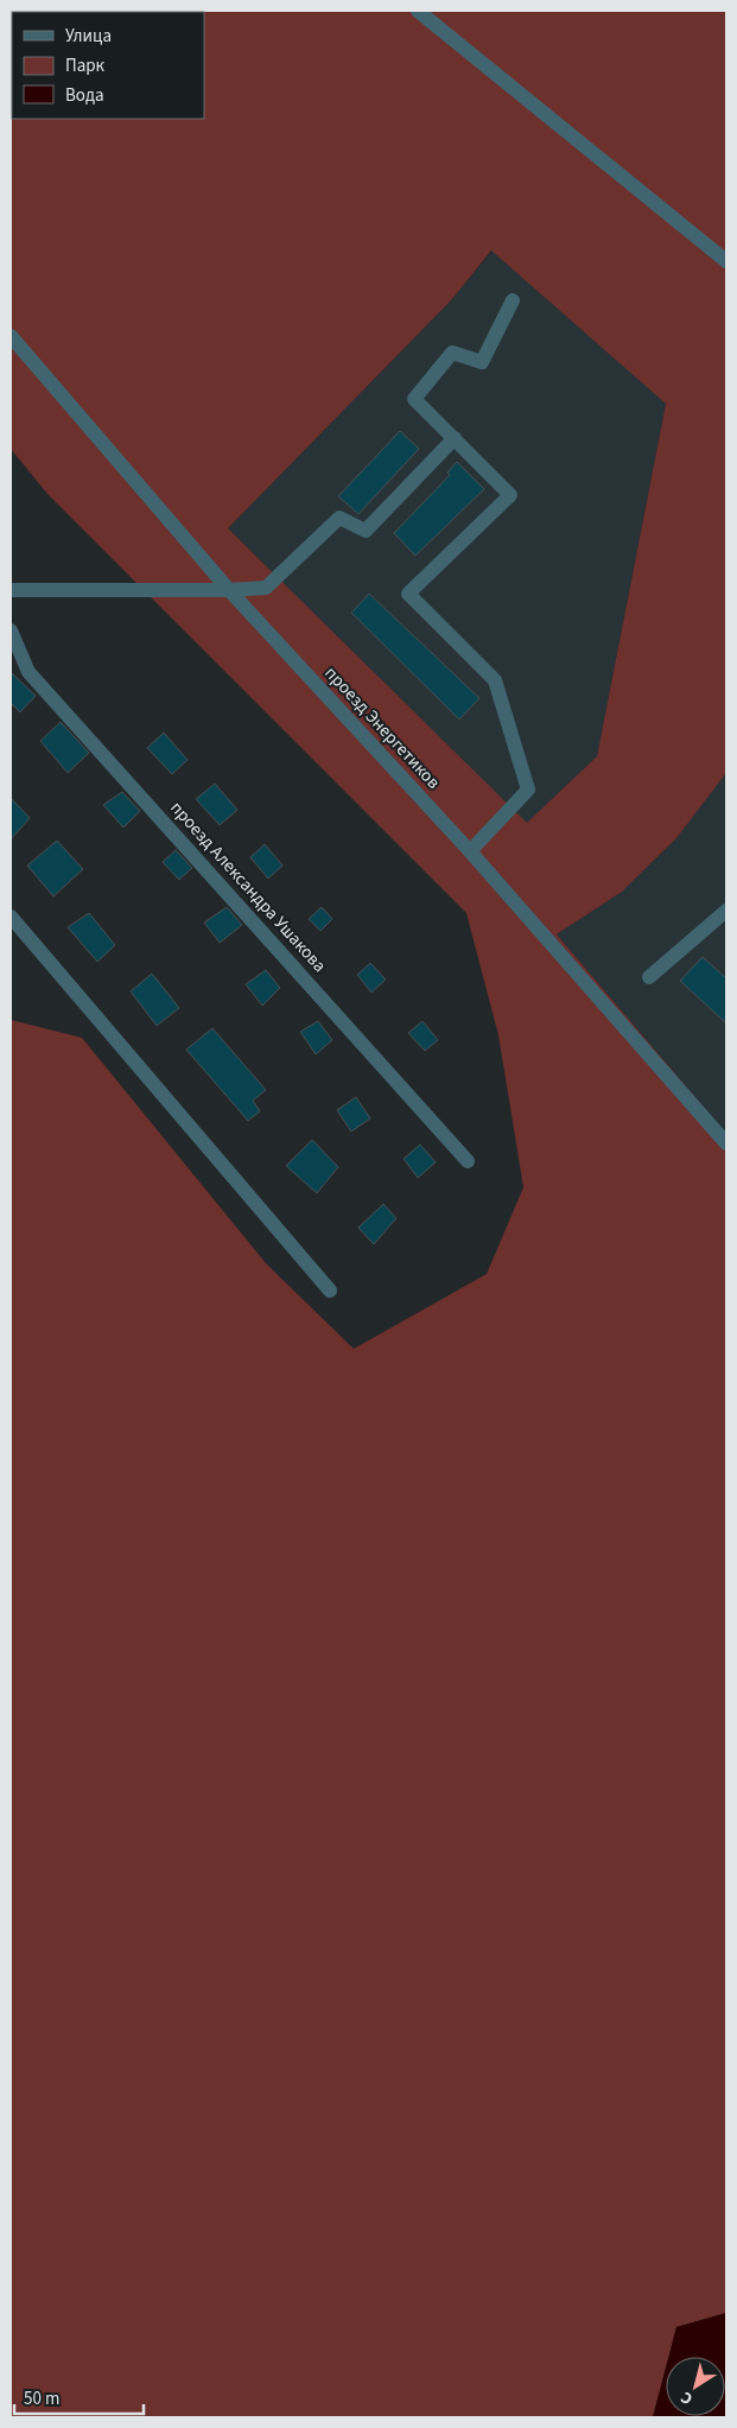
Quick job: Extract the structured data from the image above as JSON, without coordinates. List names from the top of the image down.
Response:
{
  "streets": {
    "street": ["проезд Энергетиков", "проезд Александра Ушакова"]
  },
  "legend": ["Улица", "Парк", "Вода"],
  "scale_bar": "50 m",
  "north": "bottom left"
}
